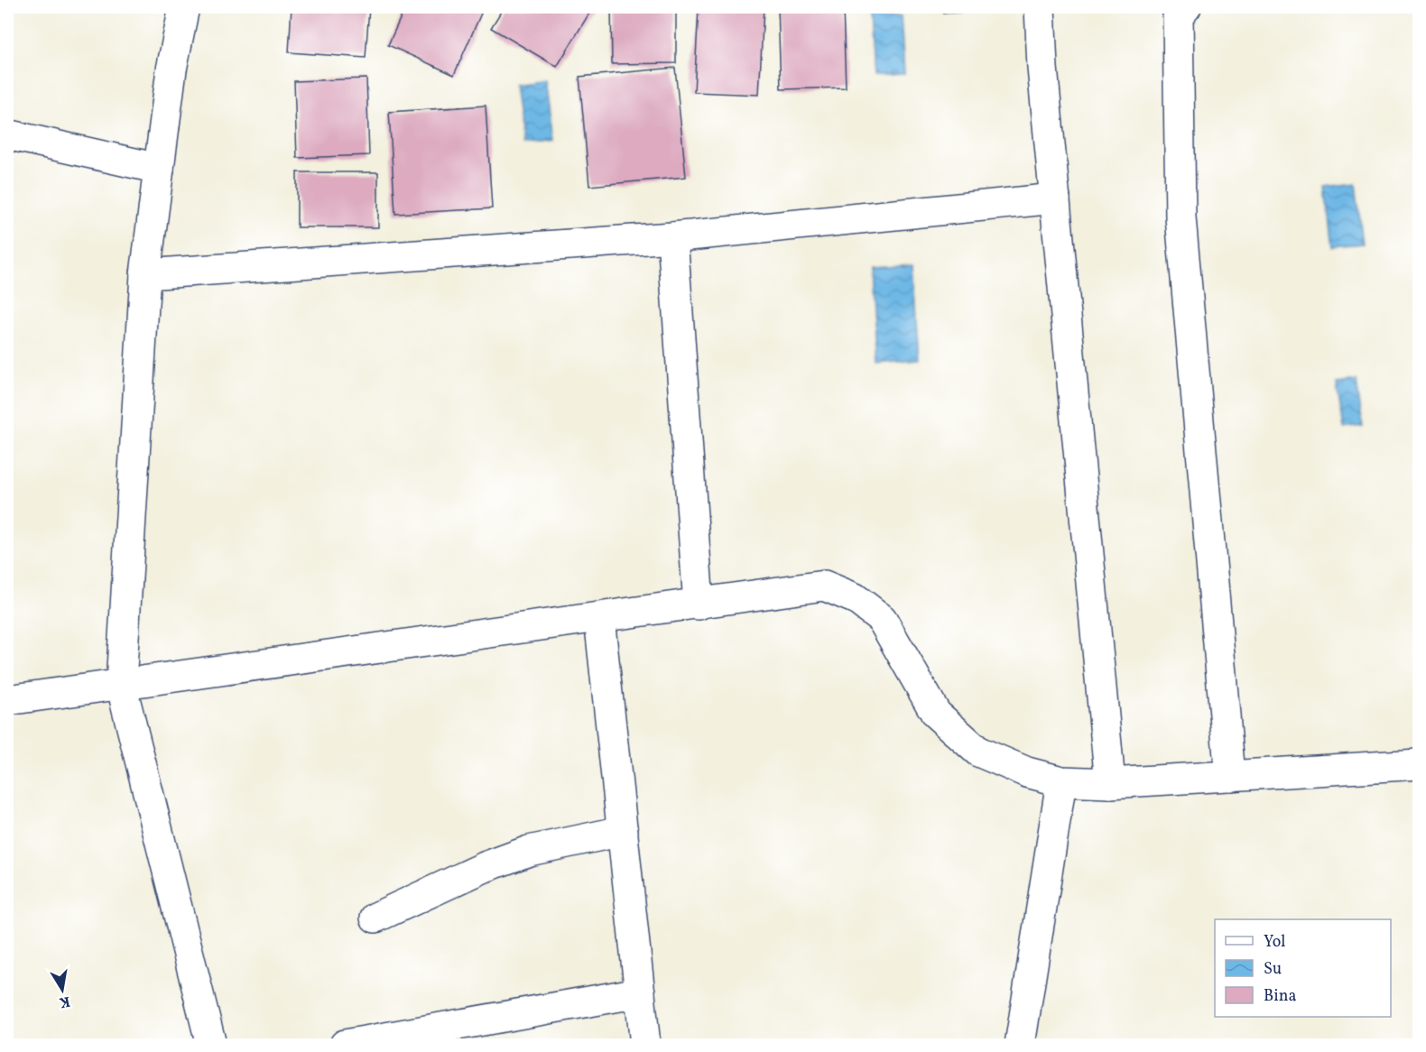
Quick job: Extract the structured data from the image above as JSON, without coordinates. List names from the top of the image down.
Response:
{
  "legend": ["Yol", "Su", "Bina"],
  "north": "bottom"
}
